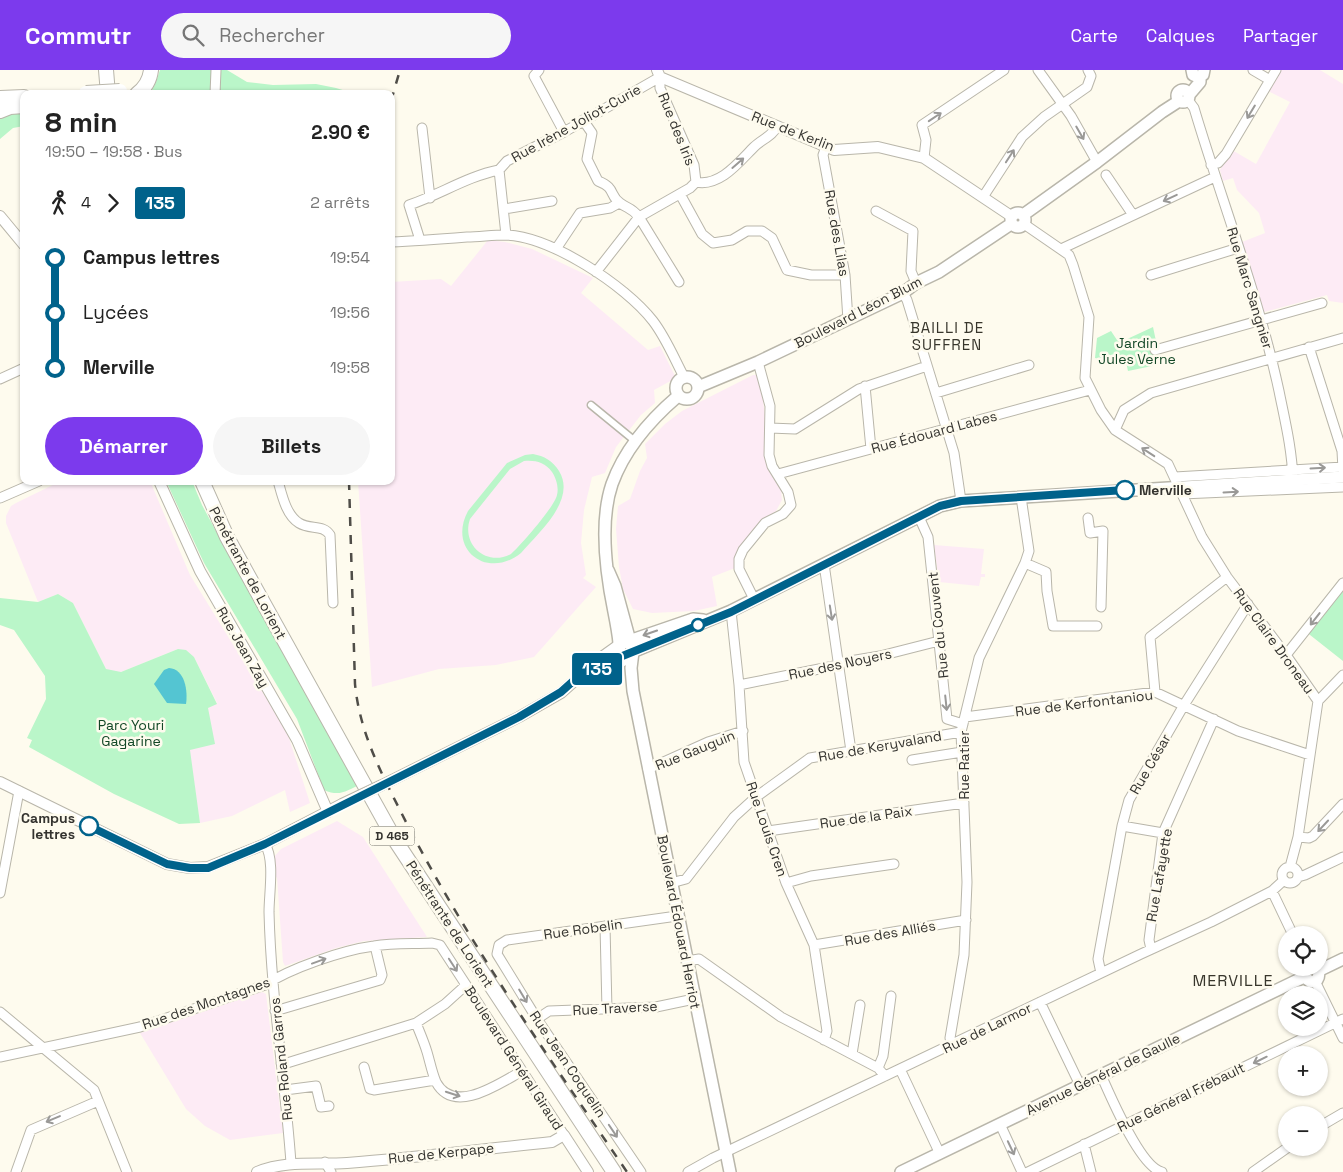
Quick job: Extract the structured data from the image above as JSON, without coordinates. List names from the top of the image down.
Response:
{
  "streets": {
    "main road": [
      "Boulevard Léon Blum",
      "Pénétrante de Lorient",
      "D 465",
      "Boulevard Édouard Herriot",
      "Avenue Général de Gaulle"
    ],
    "street": [
      "Rue Irène Joliot-Curie",
      "Rue des Iris",
      "Rue de Kerlin",
      "Rue des Lilas",
      "Rue Marc Sangnier",
      "Rue Édouard Labes",
      "Rue du Couvent",
      "Rue Claire Droneau",
      "Rue Jean Zay",
      "Rue des Noyers",
      "Rue de Kerfontaniou",
      "Rue de Keryvaland",
      "Rue Gauguin",
      "Rue César",
      "Rue Ratier",
      "Rue de la Paix",
      "Rue Louis Cren",
      "Rue Lafayette",
      "Rue Robelin",
      "Rue des Alliés",
      "Rue des Montagnes",
      "Rue Traverse",
      "Rue de Larmor",
      "Boulevard Général Giraud",
      "Rue Roland Garros",
      "Rue Jean Coquelin",
      "Rue Général Frébault",
      "Rue de Kerpape"
    ]
  },
  "crossings": [
    ["Rue Irène Joliot-Curie", "Rue des Iris"],
    ["Rue Irène Joliot-Curie", "Rue de Kerlin"],
    ["Rue des Iris", "Rue de Kerlin"],
    ["Rue de Kerlin", "Rue des Lilas"],
    ["Rue de Kerlin", "Boulevard Léon Blum"],
    ["Rue des Lilas", "Boulevard Léon Blum"],
    ["Rue du Couvent", "Rue des Noyers"],
    ["Rue du Couvent", "Rue de Kerfontaniou"],
    ["Rue du Couvent", "Rue de Keryvaland"],
    ["Rue du Couvent", "Rue Ratier"],
    ["Rue Claire Droneau", "Rue de Kerfontaniou"],
    ["Rue Claire Droneau", "Rue César"],
    ["Rue des Noyers", "Rue Louis Cren"],
    ["Rue de Kerfontaniou", "Rue de Keryvaland"],
    ["Rue de Kerfontaniou", "Rue César"],
    ["Rue de Kerfontaniou", "Rue Ratier"],
    ["Rue de Kerfontaniou", "Rue Lafayette"],
    ["Rue de Keryvaland", "Rue Ratier"],
    ["Rue de Keryvaland", "Rue Louis Cren"],
    ["Rue de Keryvaland", "Boulevard Édouard Herriot"],
    ["Rue Gauguin", "Rue Louis Cren"],
    ["Rue Gauguin", "Boulevard Édouard Herriot"],
    ["Rue César", "Rue de Larmor"],
    ["Rue Ratier", "Rue de la Paix"],
    ["Rue Ratier", "Rue des Alliés"],
    ["Rue Ratier", "Rue de Larmor"],
    ["Rue de la Paix", "Rue Louis Cren"],
    ["Rue Louis Cren", "Rue des Alliés"],
    ["Rue Lafayette", "Rue de Larmor"],
    ["Boulevard Édouard Herriot", "Rue Robelin"],
    ["Boulevard Édouard Herriot", "Rue Traverse"],
    ["Boulevard Édouard Herriot", "Rue de Larmor"],
    ["Rue Robelin", "Rue Jean Coquelin"],
    ["Rue des Montagnes", "Boulevard Général Giraud"],
    ["Rue des Montagnes", "Rue Roland Garros"],
    ["Rue Traverse", "Rue Jean Coquelin"],
    ["Boulevard Général Giraud", "Rue de Kerpape"],
    ["Rue Roland Garros", "Rue de Kerpape"]
  ],
  "one_way": ["Rue du Couvent", "Rue Jean Coquelin", "Rue Général Frébault"],
  "districts": ["BAILLI DE SUFFREN", "MERVILLE"],
  "parks": ["Jardin Jules Verne", "Parc Youri Gagarine"],
  "places": ["Merville", "Campus lettres"],
  "lines": ["bus line 135"],
  "page": {
    "header": "Commutr",
    "search": "Rechercher",
    "nav": ["Carte", "Calques", "Partager"],
    "on_map": "135",
    "heading": ["8 min", "19:50 – 19:58 · Bus", "2.90 €"],
    "legs": ["4", "135", "2 arrêts"],
    "list": [
      {
        "name": "Campus lettres",
        "value": "19:54"
      },
      {
        "name": "Lycées",
        "value": "19:56"
      },
      {
        "name": "Merville",
        "value": "19:58"
      }
    ],
    "buttons": ["Démarrer", "Billets"],
    "map_buttons": ["+", "−"]
  }
}
